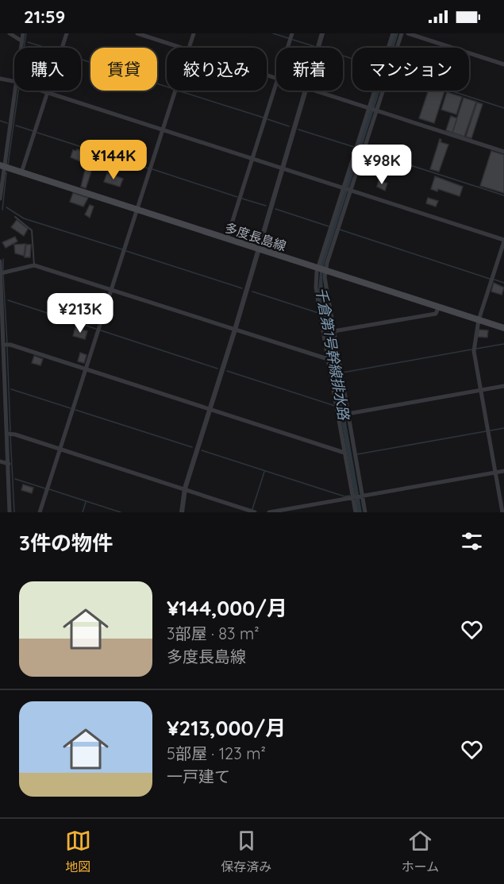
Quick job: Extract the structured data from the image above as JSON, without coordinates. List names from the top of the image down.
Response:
{
  "streets": {
    "main road": ["多度長島線"]
  },
  "water": ["千倉第1号幹線排水路"],
  "page": {
    "status": "21:59",
    "chip": [
      "購入",
      "賃貸",
      "絞り込み",
      "新着",
      "マンション"
    ],
    "price": ["¥144K", "¥98K", "¥213K"],
    "heading": "3件の物件",
    "list": [
      {
        "name": "¥144,000/月",
        "note": "3部屋 · 83 m² · 多度長島線"
      },
      {
        "name": "¥213,000/月",
        "note": "5部屋 · 123 m² · 一戸建て"
      }
    ],
    "tabs": ["地図", "保存済み", "ホーム"]
  }
}
